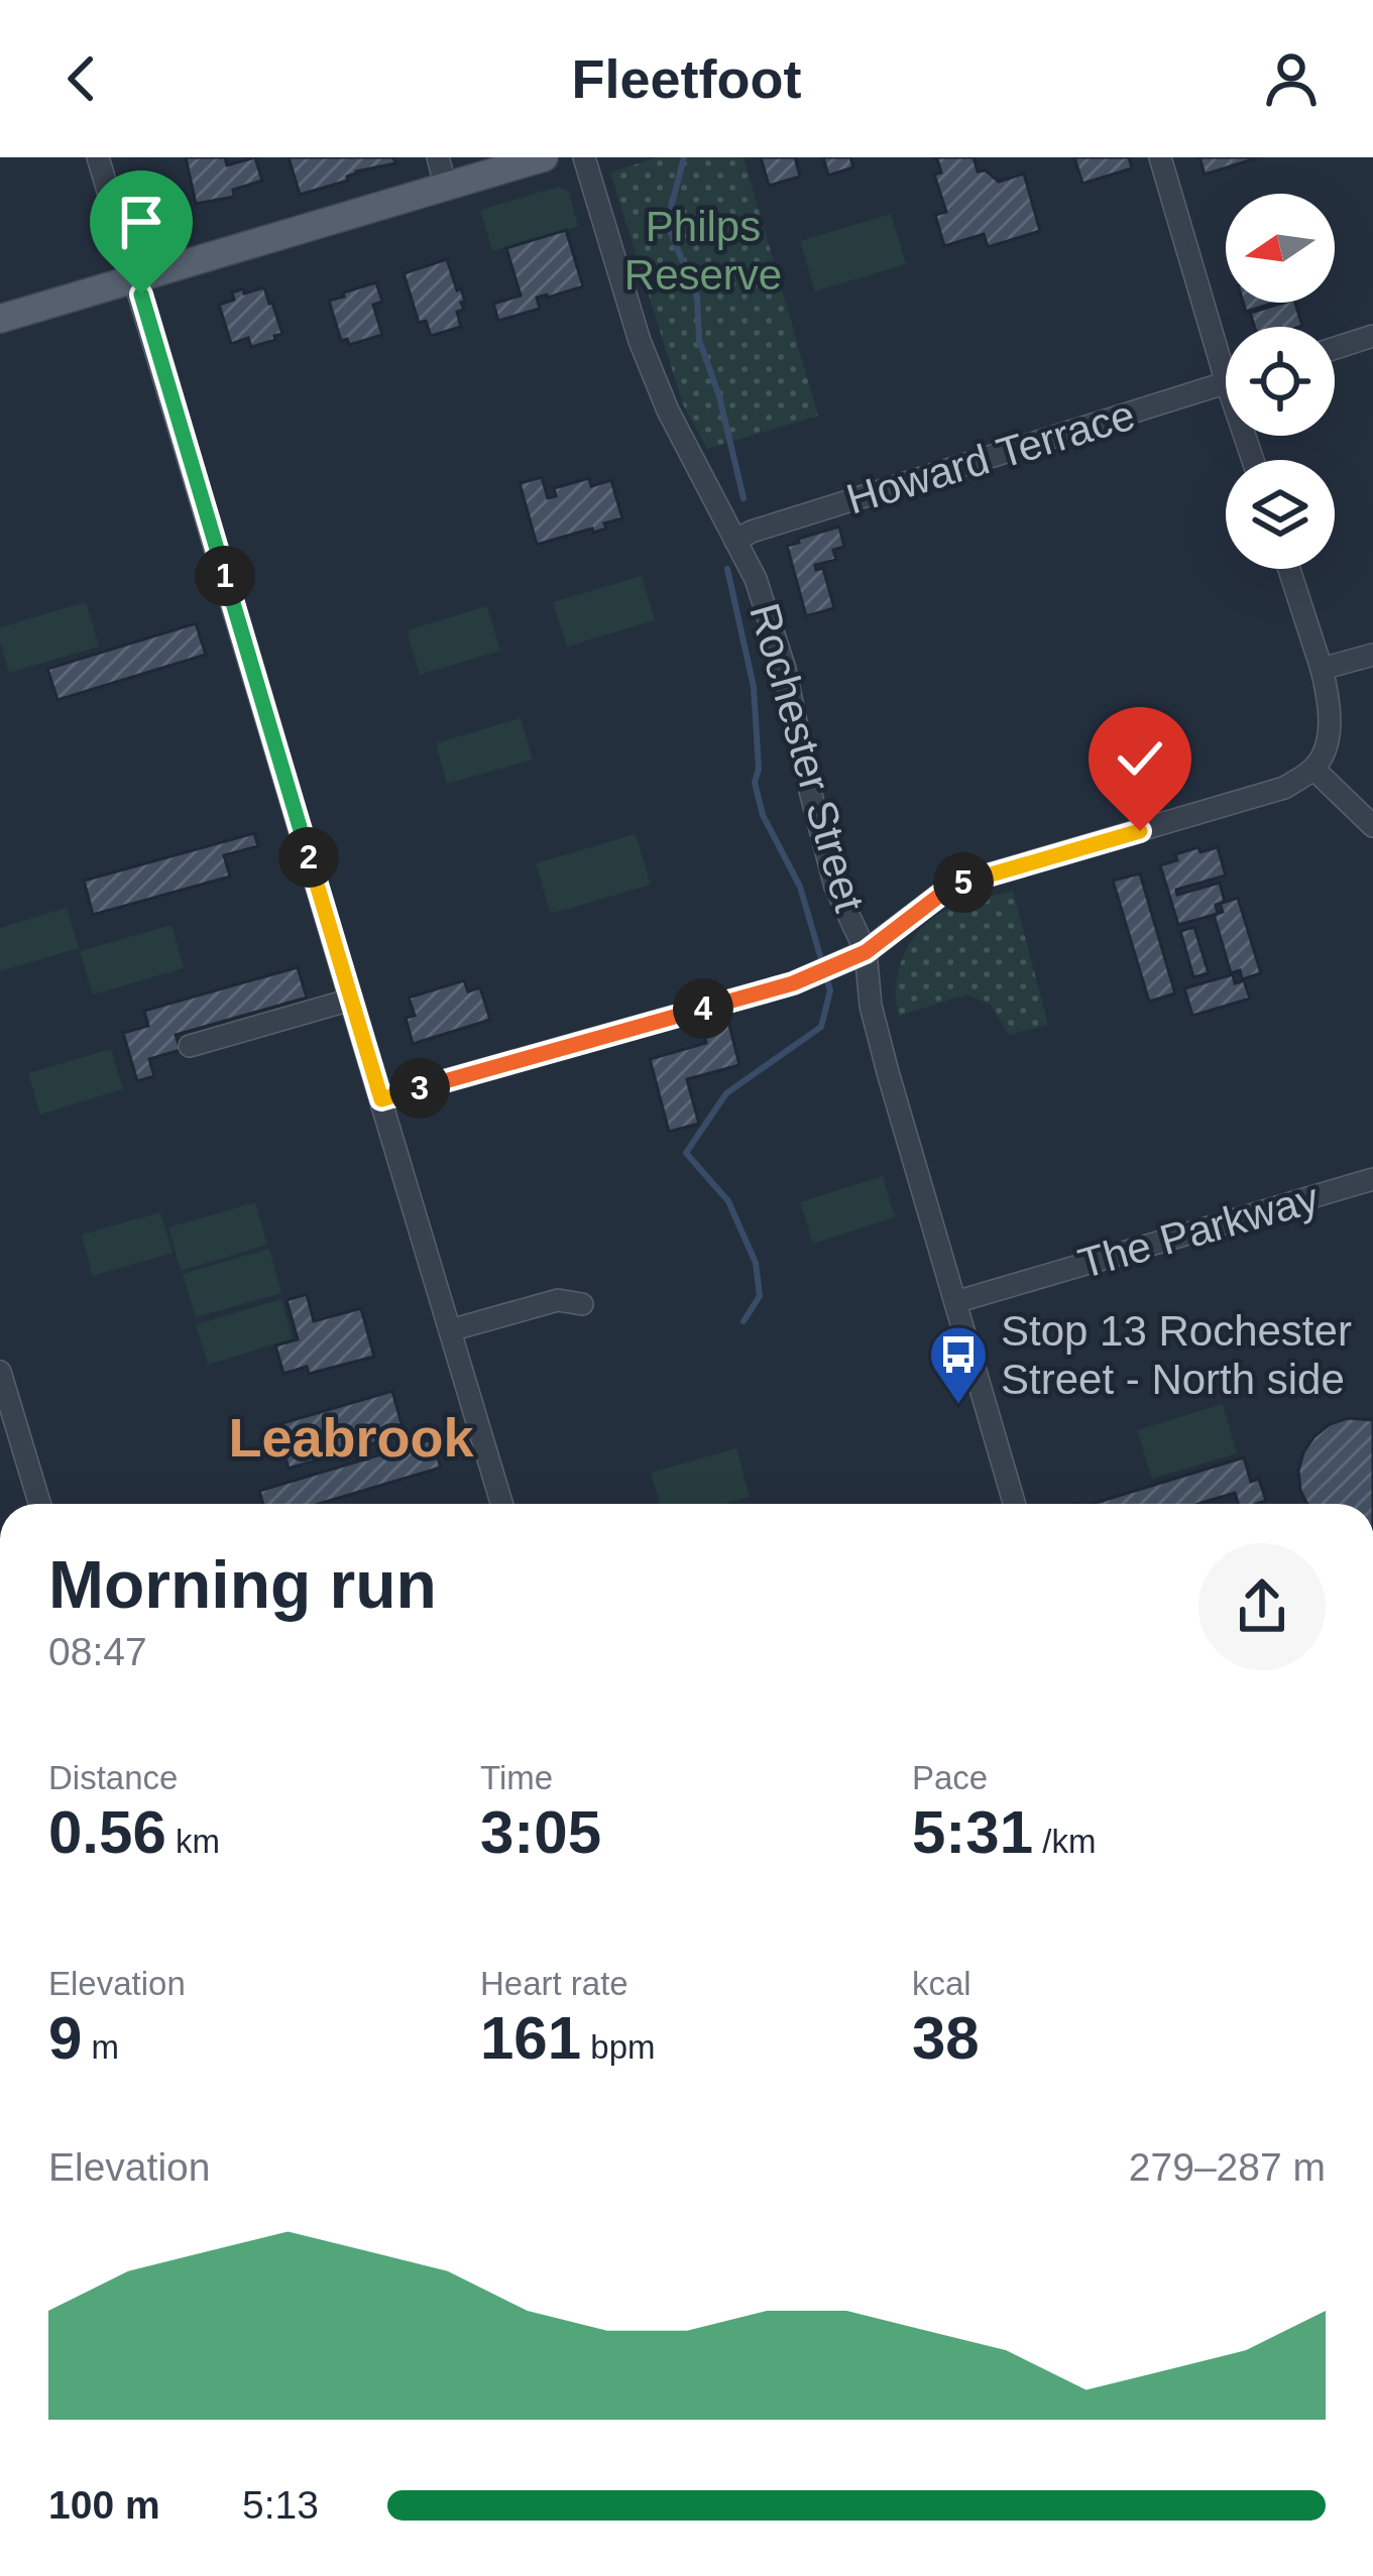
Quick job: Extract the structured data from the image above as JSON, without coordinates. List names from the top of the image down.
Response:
{
  "streets": {
    "street": ["Howard Terrace", "Rochester Street", "The Parkway"]
  },
  "crossings": [
    ["Howard Terrace", "Rochester Street"],
    ["Rochester Street", "The Parkway"]
  ],
  "districts": ["Leabrook"],
  "parks": ["Philps Reserve"],
  "places": {
    "bus stop": ["Stop 13 Rochester Street - North side"]
  },
  "north": "left",
  "page": {
    "header": "Fleetfoot",
    "pins": [
      "1",
      "2",
      "5",
      "4",
      "3"
    ],
    "heading": ["Morning run", "08:47"],
    "stats": [
      ["Distance", "0.56 km"],
      ["Time", "3:05"],
      ["Pace", "5:31 /km"],
      ["Elevation", "9 m"],
      ["Heart rate", "161 bpm"],
      ["kcal", "38"]
    ],
    "chart": ["Elevation", "279–287 m"],
    "list": [
      {
        "name": "100 m",
        "note": "5:13"
      }
    ]
  }
}
